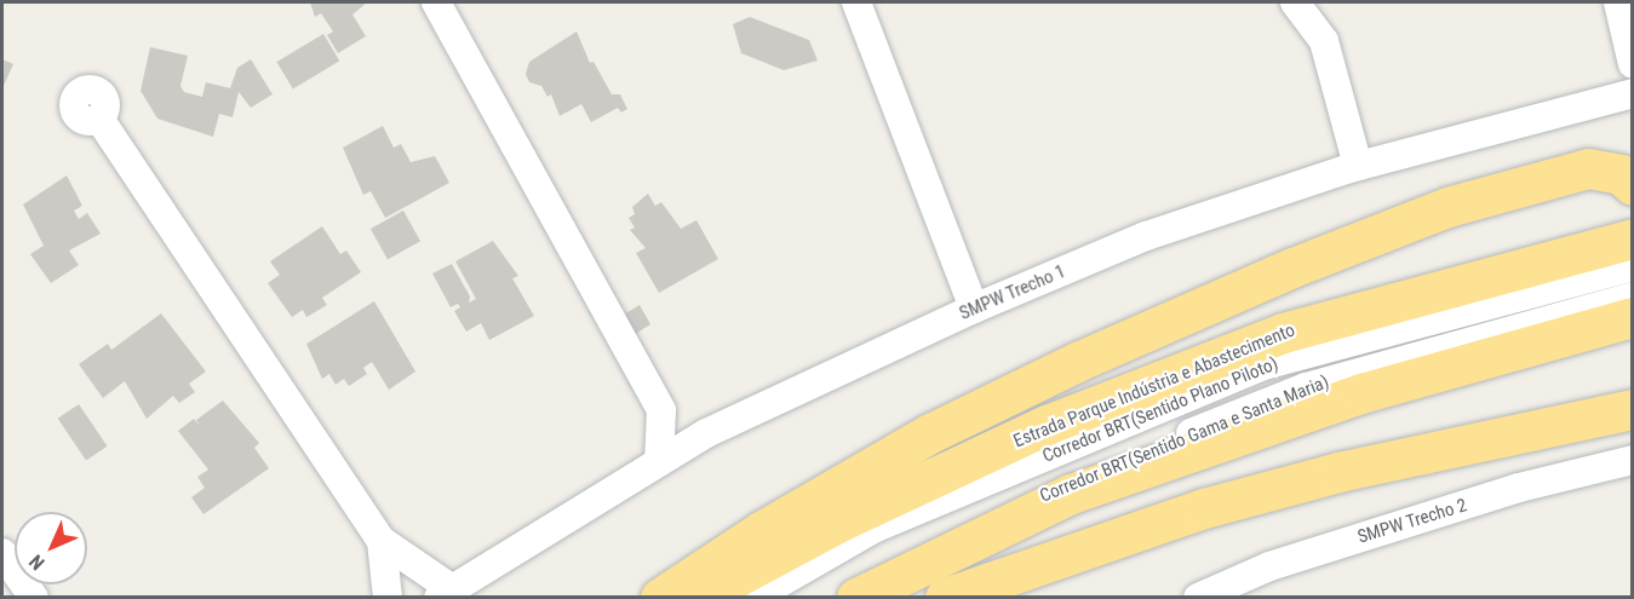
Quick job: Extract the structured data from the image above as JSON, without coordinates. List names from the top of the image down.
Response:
{
  "streets": {
    "highway": ["Estrada Parque Indústria e Abastecimento"],
    "street": [
      "SMPW Trecho 1",
      "Corredor BRT(Sentido Plano Piloto)",
      "Corredor BRT(Sentido Gama e Santa Maria)",
      "SMPW Trecho 2"
    ]
  },
  "north": "bottom left"
}
